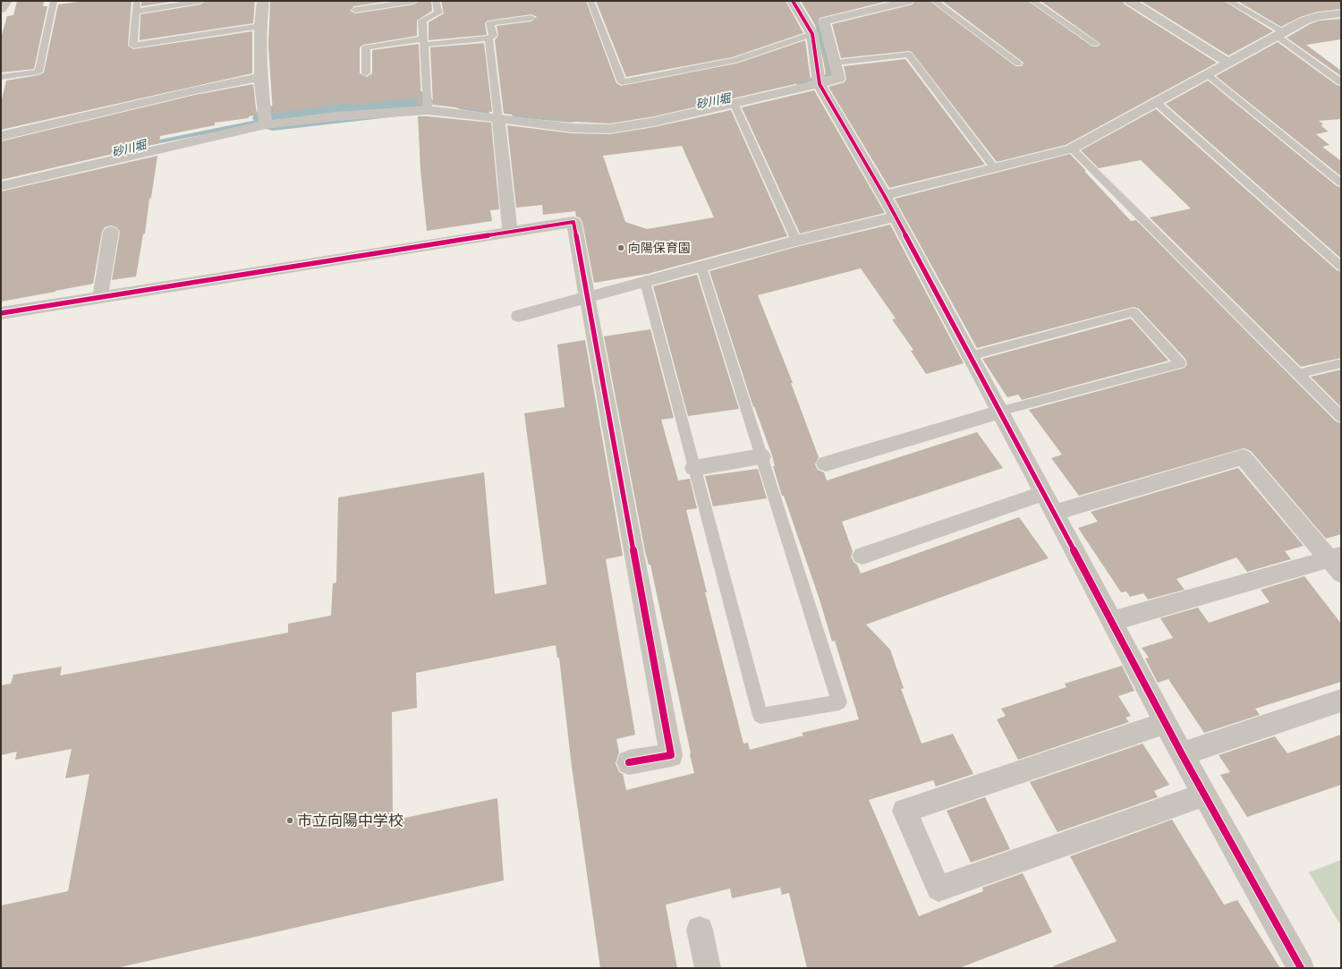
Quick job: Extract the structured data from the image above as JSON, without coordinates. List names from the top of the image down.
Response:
{
  "water": ["砂川堀"],
  "places": ["向陽保育園", "市立向陽中学校"]
}
